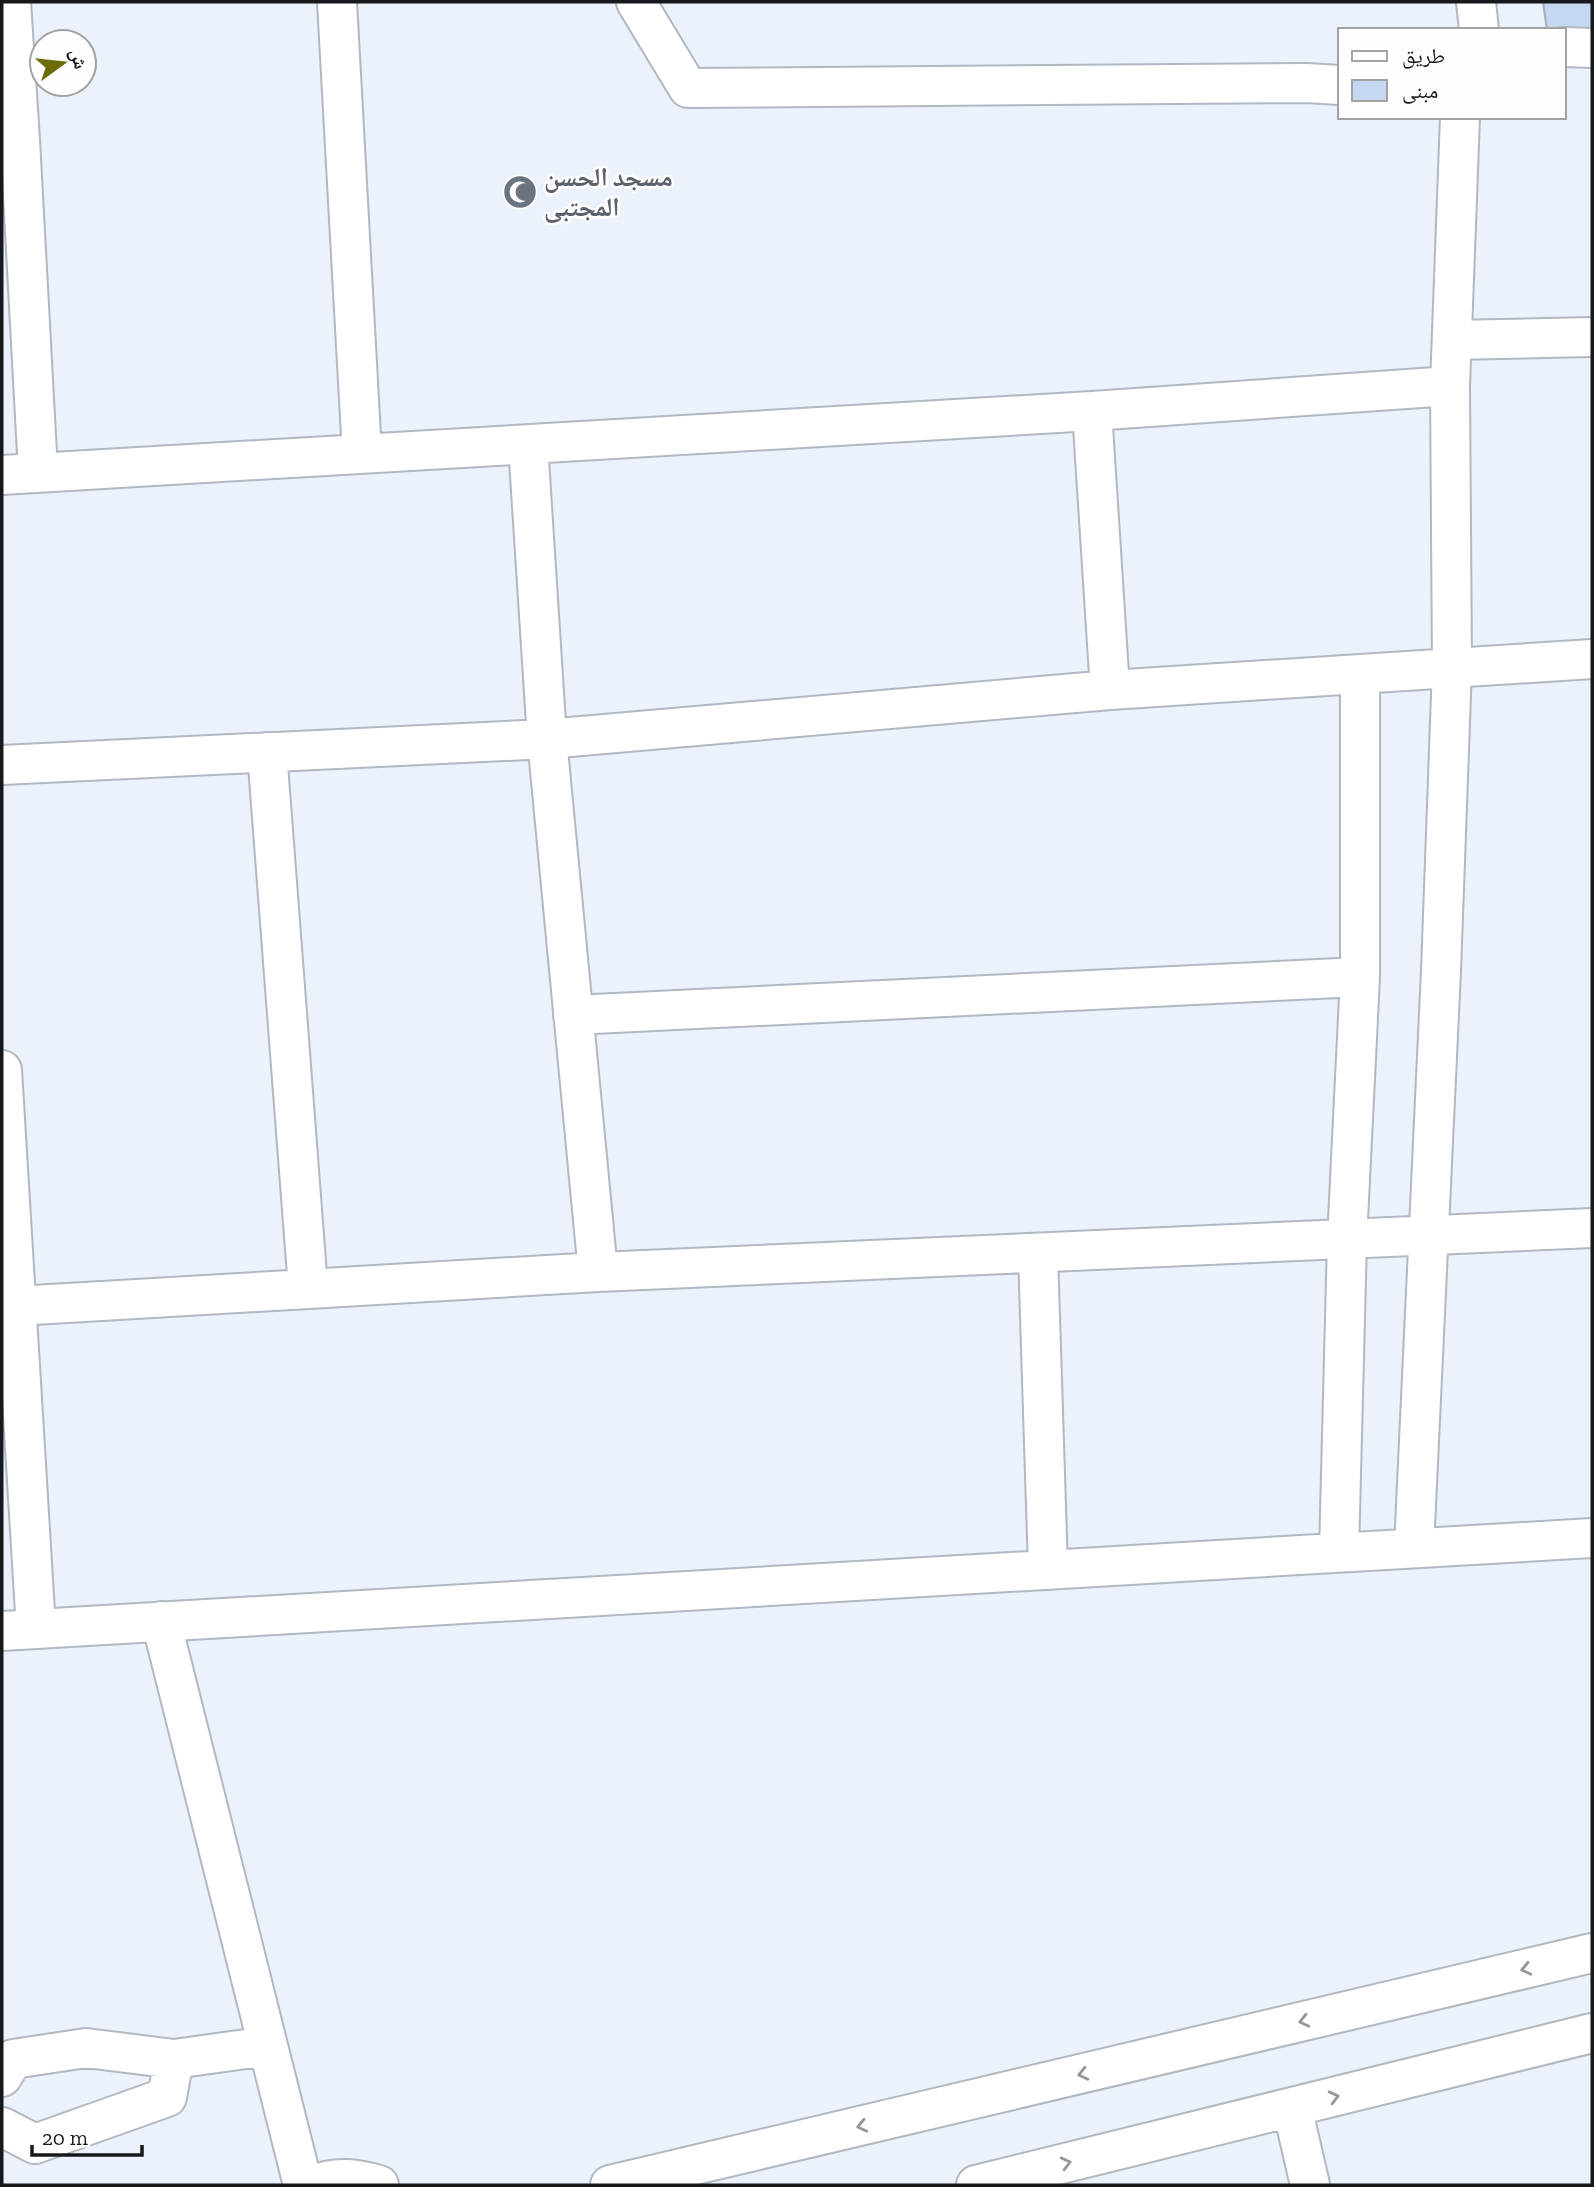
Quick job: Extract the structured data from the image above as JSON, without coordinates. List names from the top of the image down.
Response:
{
  "places": {
    "mosque": ["مسجد الحسن المجتبى"]
  },
  "legend": ["طريق", "مبنى"],
  "scale_bar": "20 m",
  "north": "right"
}
